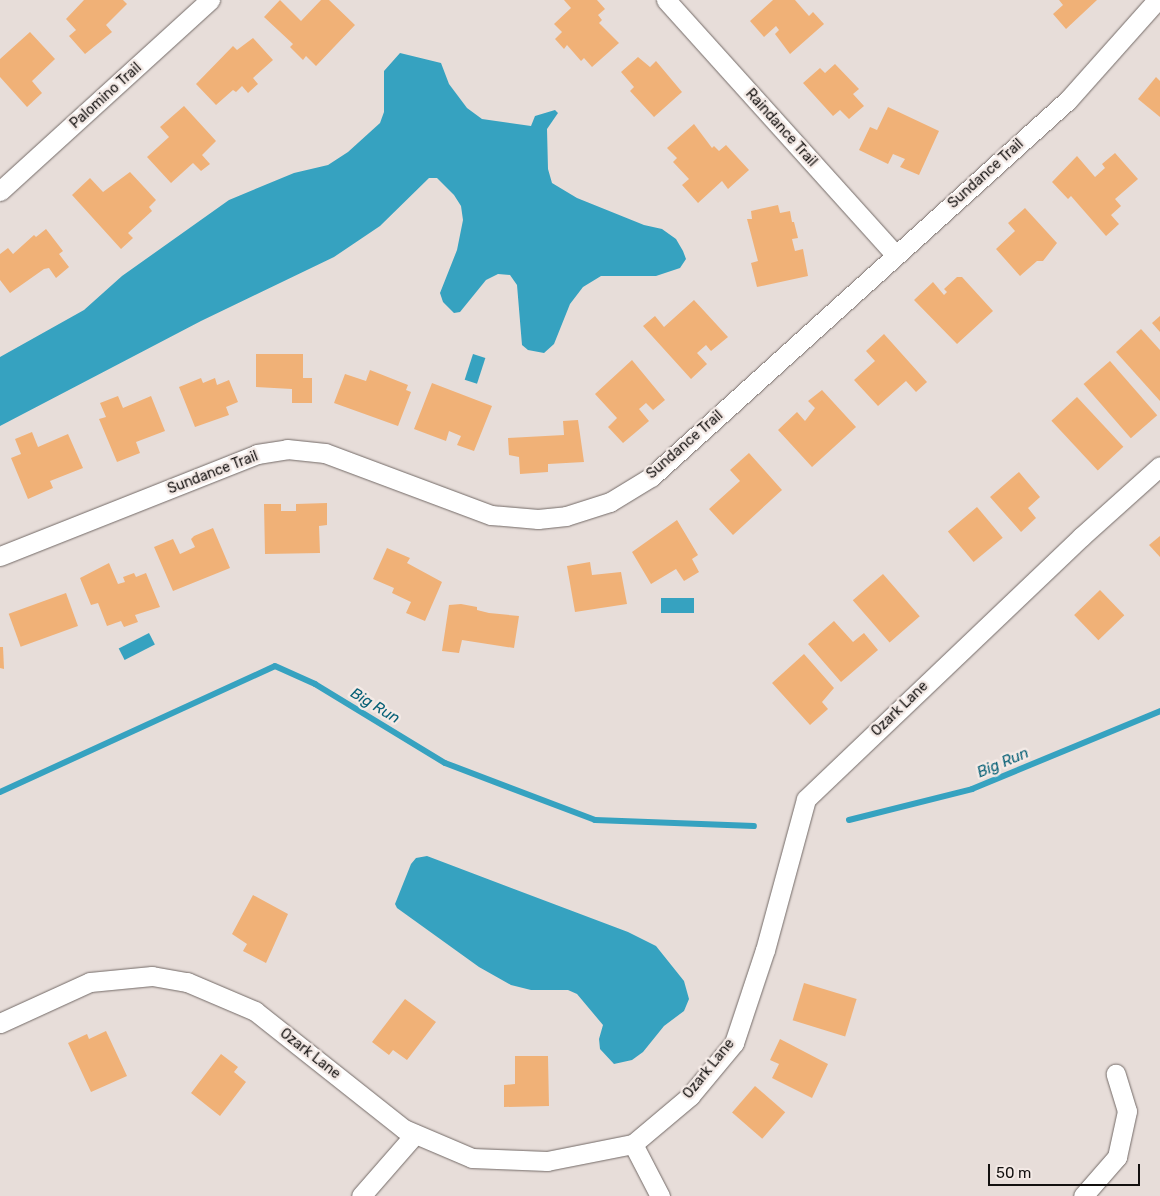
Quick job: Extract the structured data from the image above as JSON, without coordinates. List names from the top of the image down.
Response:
{
  "streets": {
    "street": [
      "Palomino Trail",
      "Raindance Trail",
      "Sundance Trail",
      "Ozark Lane"
    ]
  },
  "crossings": [
    ["Raindance Trail", "Sundance Trail"]
  ],
  "water": ["Big Run"],
  "scale_bar": "50 m"
}
